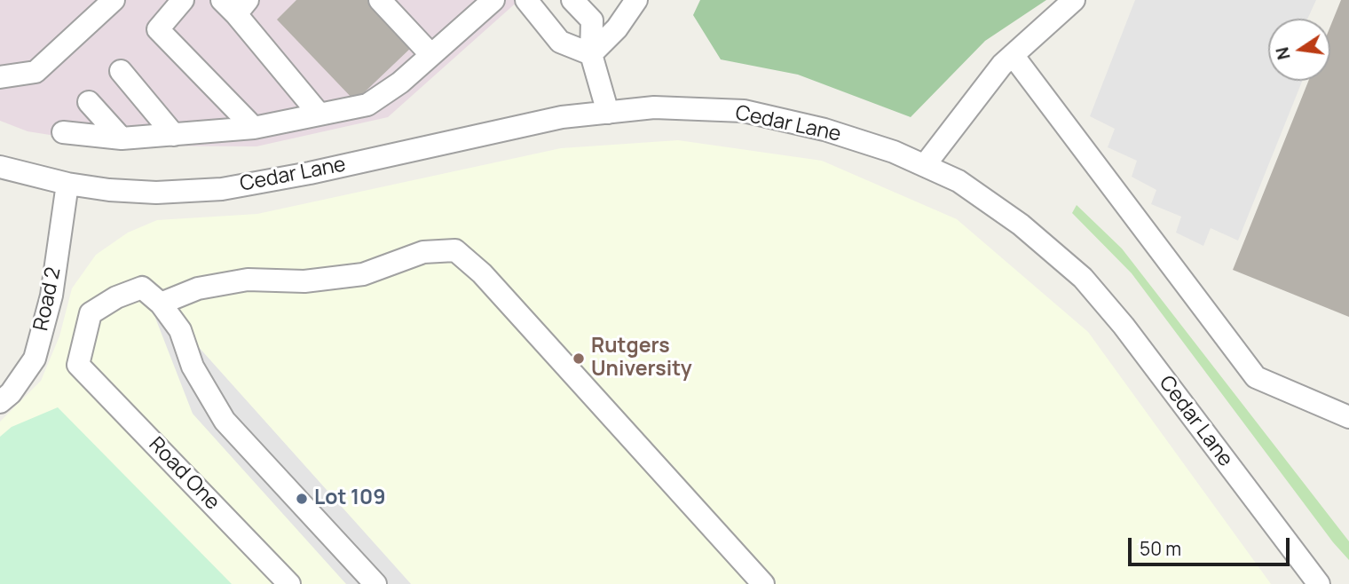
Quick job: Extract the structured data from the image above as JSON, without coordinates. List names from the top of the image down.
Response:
{
  "streets": {
    "street": ["Cedar Lane", "Road 2", "Road One"]
  },
  "crossings": [
    ["Cedar Lane", "Road 2"]
  ],
  "places": ["Rutgers University", "Lot 109"],
  "scale_bar": "50 m",
  "north": "left"
}
